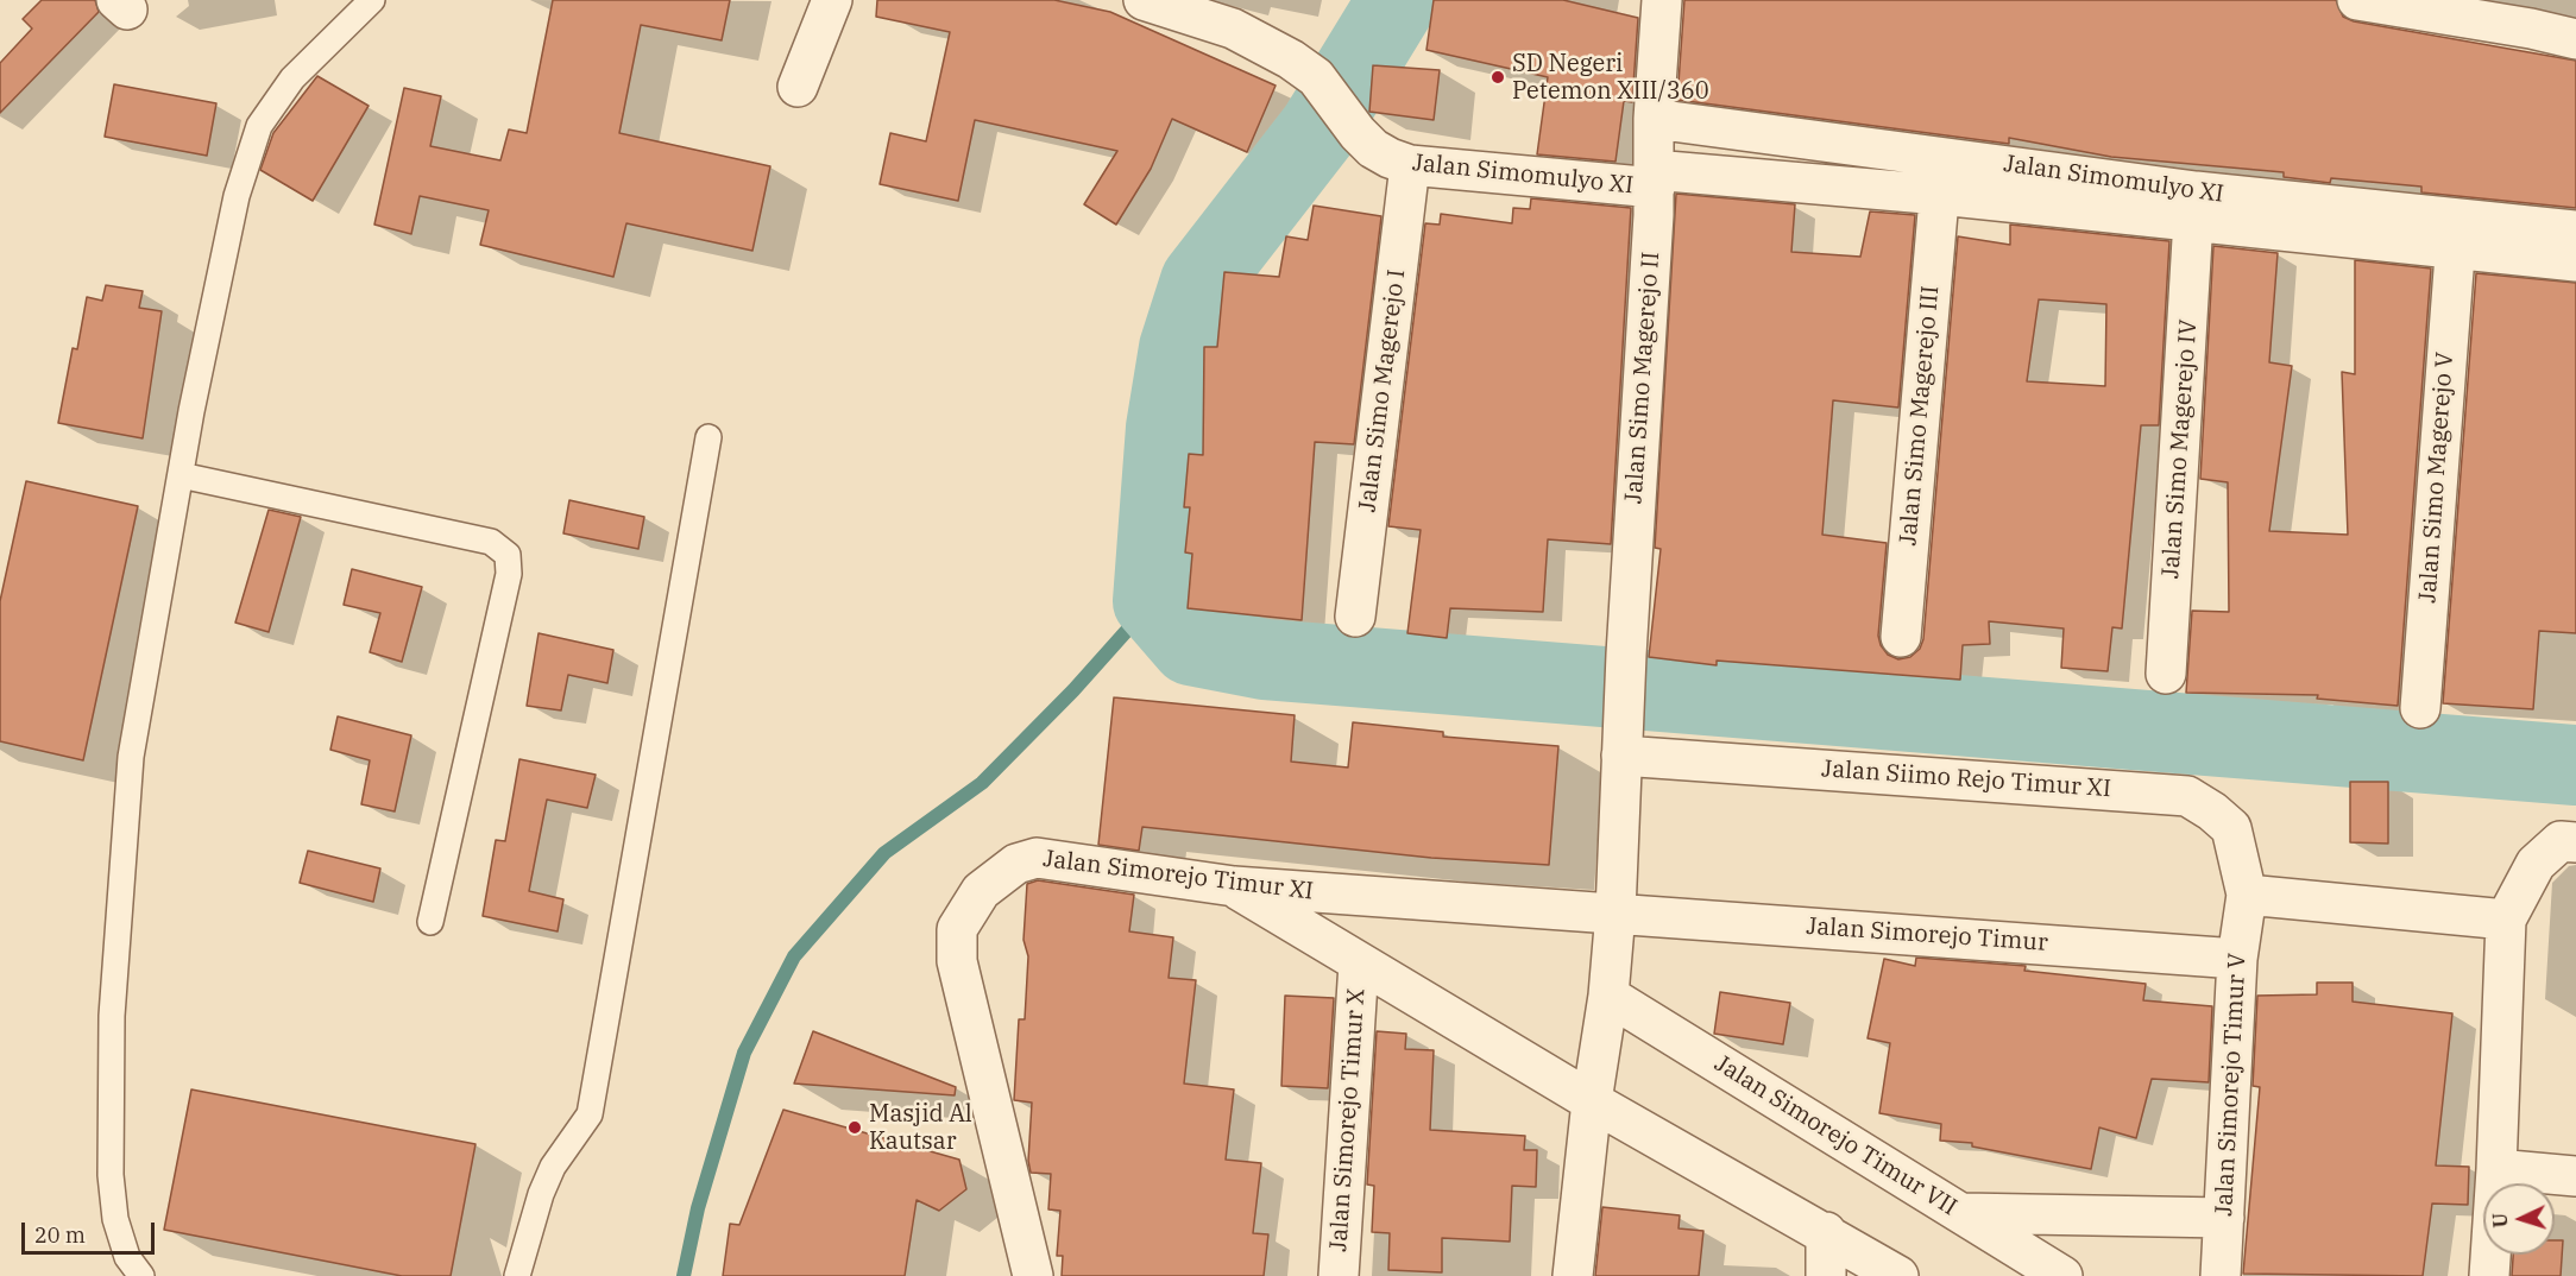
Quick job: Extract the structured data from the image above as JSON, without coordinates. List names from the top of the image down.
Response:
{
  "streets": {
    "street": [
      "Jalan Simomulyo XI",
      "Jalan Simo Magerejo II",
      "Jalan Simo Magerejo I",
      "Jalan Simo Magerejo III",
      "Jalan Simo Magerejo IV",
      "Jalan Simo Magerejo V",
      "Jalan Siimo Rejo Timur XI",
      "Jalan Simorejo Timur XI",
      "Jalan Simorejo Timur",
      "Jalan Simorejo Timur V",
      "Jalan Simorejo Timur X",
      "Jalan Simorejo Timur VII"
    ]
  },
  "crossings": [
    ["Jalan Simomulyo XI", "Jalan Simo Magerejo II"],
    ["Jalan Simomulyo XI", "Jalan Simo Magerejo I"],
    ["Jalan Simomulyo XI", "Jalan Simo Magerejo III"],
    ["Jalan Simomulyo XI", "Jalan Simo Magerejo IV"],
    ["Jalan Simomulyo XI", "Jalan Simo Magerejo V"],
    ["Jalan Simo Magerejo II", "Jalan Siimo Rejo Timur XI"],
    ["Jalan Siimo Rejo Timur XI", "Jalan Simorejo Timur V"],
    ["Jalan Simorejo Timur XI", "Jalan Simorejo Timur"],
    ["Jalan Simorejo Timur XI", "Jalan Simorejo Timur X"],
    ["Jalan Simorejo Timur", "Jalan Simorejo Timur V"]
  ],
  "places": ["SD Negeri Petemon XIII/360", "Masjid Al Kautsar"],
  "scale_bar": "20 m",
  "north": "left"
}
